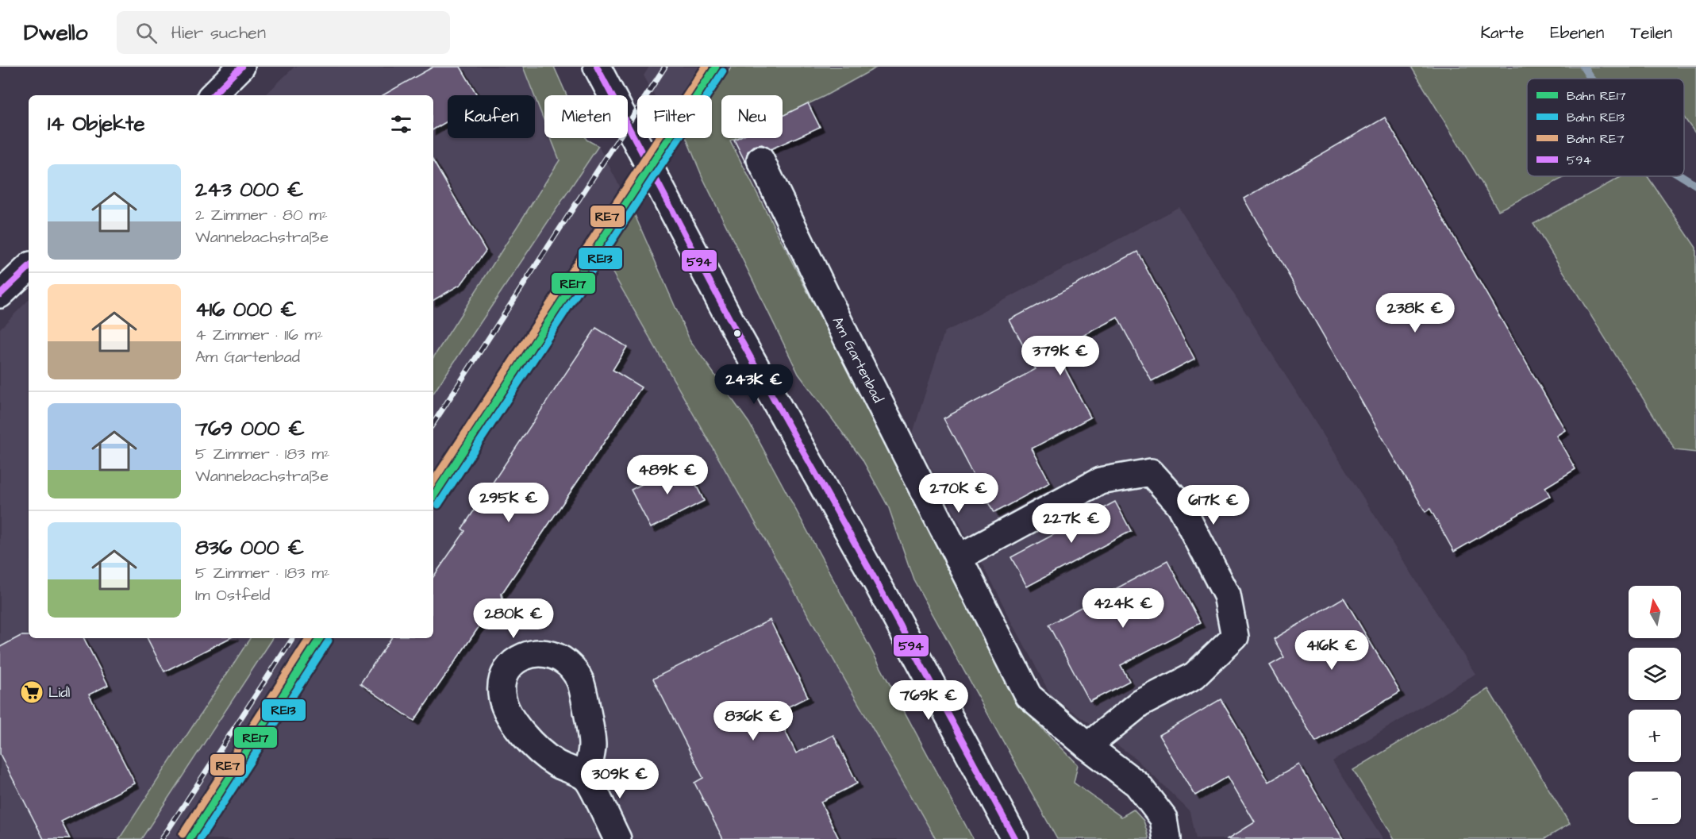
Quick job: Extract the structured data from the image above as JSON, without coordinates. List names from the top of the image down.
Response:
{
  "streets": {
    "street": ["Am Gartenbad"]
  },
  "places": {
    "supermarket": ["Lidl"]
  },
  "lines": [
    "rail line RE17",
    "rail line RE7",
    "transit line 594",
    "rail line RE13"
  ],
  "legend": [
    "Bahn RE17",
    "Bahn RE13",
    "Bahn RE7",
    "594"
  ],
  "north": "top",
  "page": {
    "header": "Dwello",
    "search": "Hier suchen",
    "nav": ["Karte", "Ebenen", "Teilen"],
    "chip": [
      "Kaufen",
      "Mieten",
      "Filter",
      "Neu"
    ],
    "heading": "14 Objekte",
    "list": [
      {
        "name": "243 000 €",
        "note": "2 Zimmer · 80 m² · Wannebachstraße"
      },
      {
        "name": "416 000 €",
        "note": "4 Zimmer · 116 m² · Am Gartenbad"
      },
      {
        "name": "769 000 €",
        "note": "5 Zimmer · 183 m² · Wannebachstraße"
      },
      {
        "name": "836 000 €",
        "note": "5 Zimmer · 183 m² · Im Ostfeld"
      }
    ],
    "price": [
      "238K €",
      "379K €",
      "243K €",
      "489K €",
      "270K €",
      "295K €",
      "617K €",
      "227K €",
      "424K €",
      "280K €",
      "416K €",
      "769K €",
      "836K €",
      "309K €"
    ],
    "map_buttons": ["+", "−"]
  }
}
